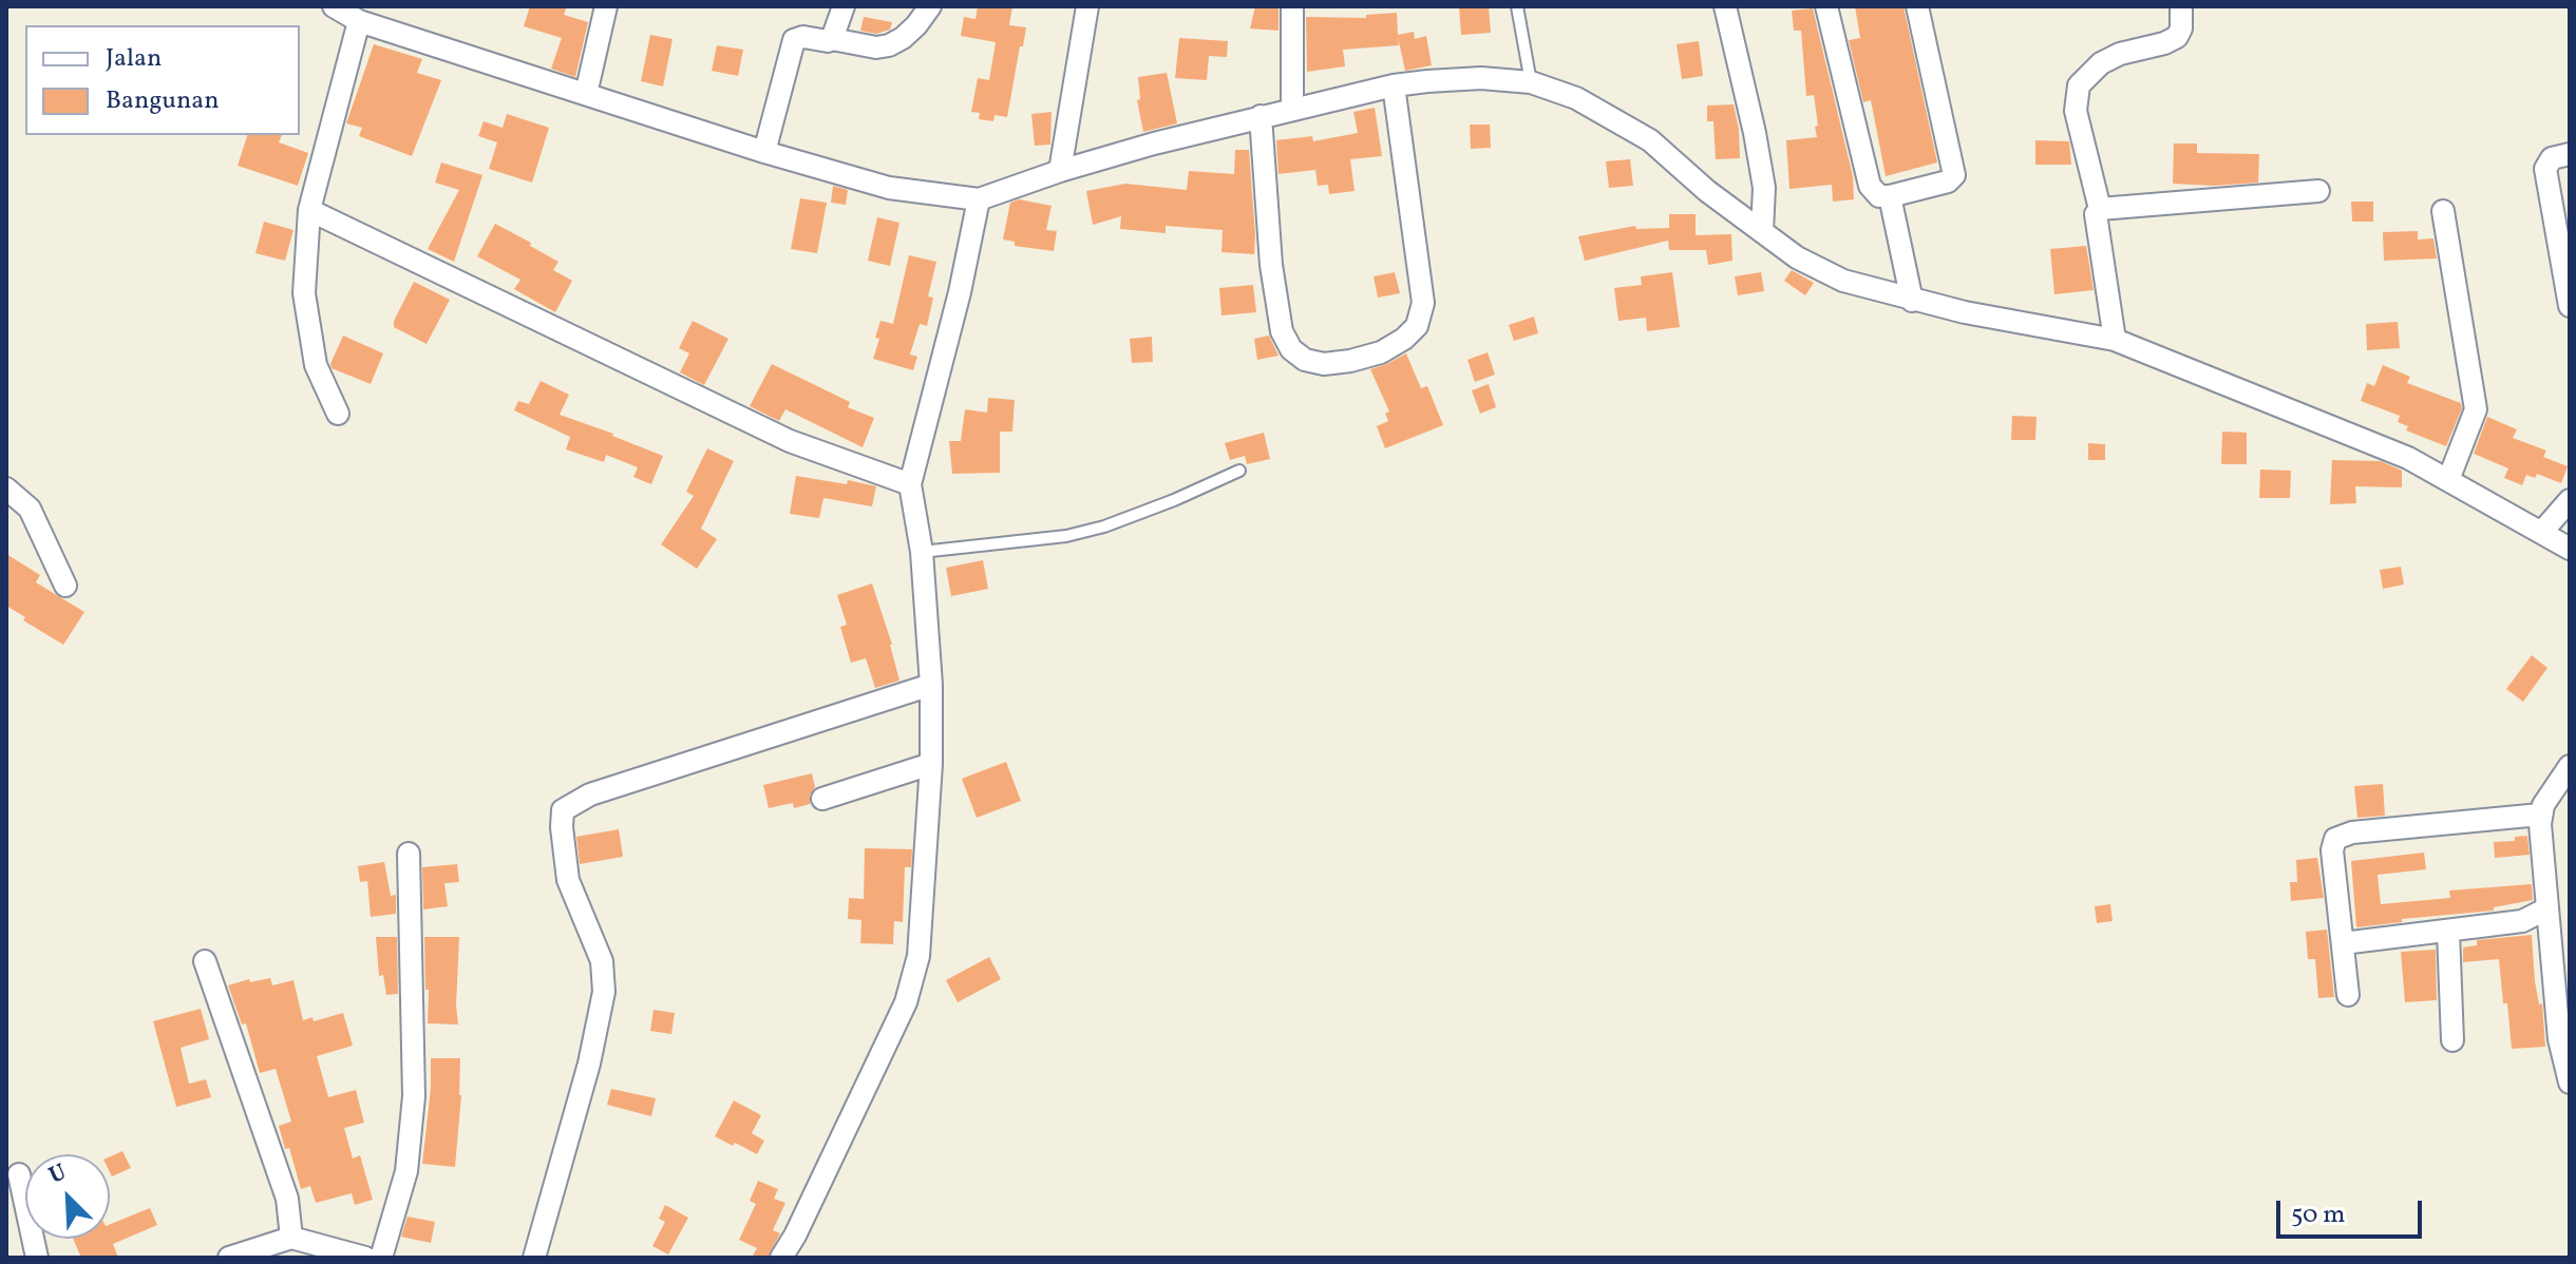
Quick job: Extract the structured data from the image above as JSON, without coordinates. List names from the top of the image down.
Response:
{
  "legend": ["Jalan", "Bangunan"],
  "scale_bar": "50 m",
  "north": "top left"
}
